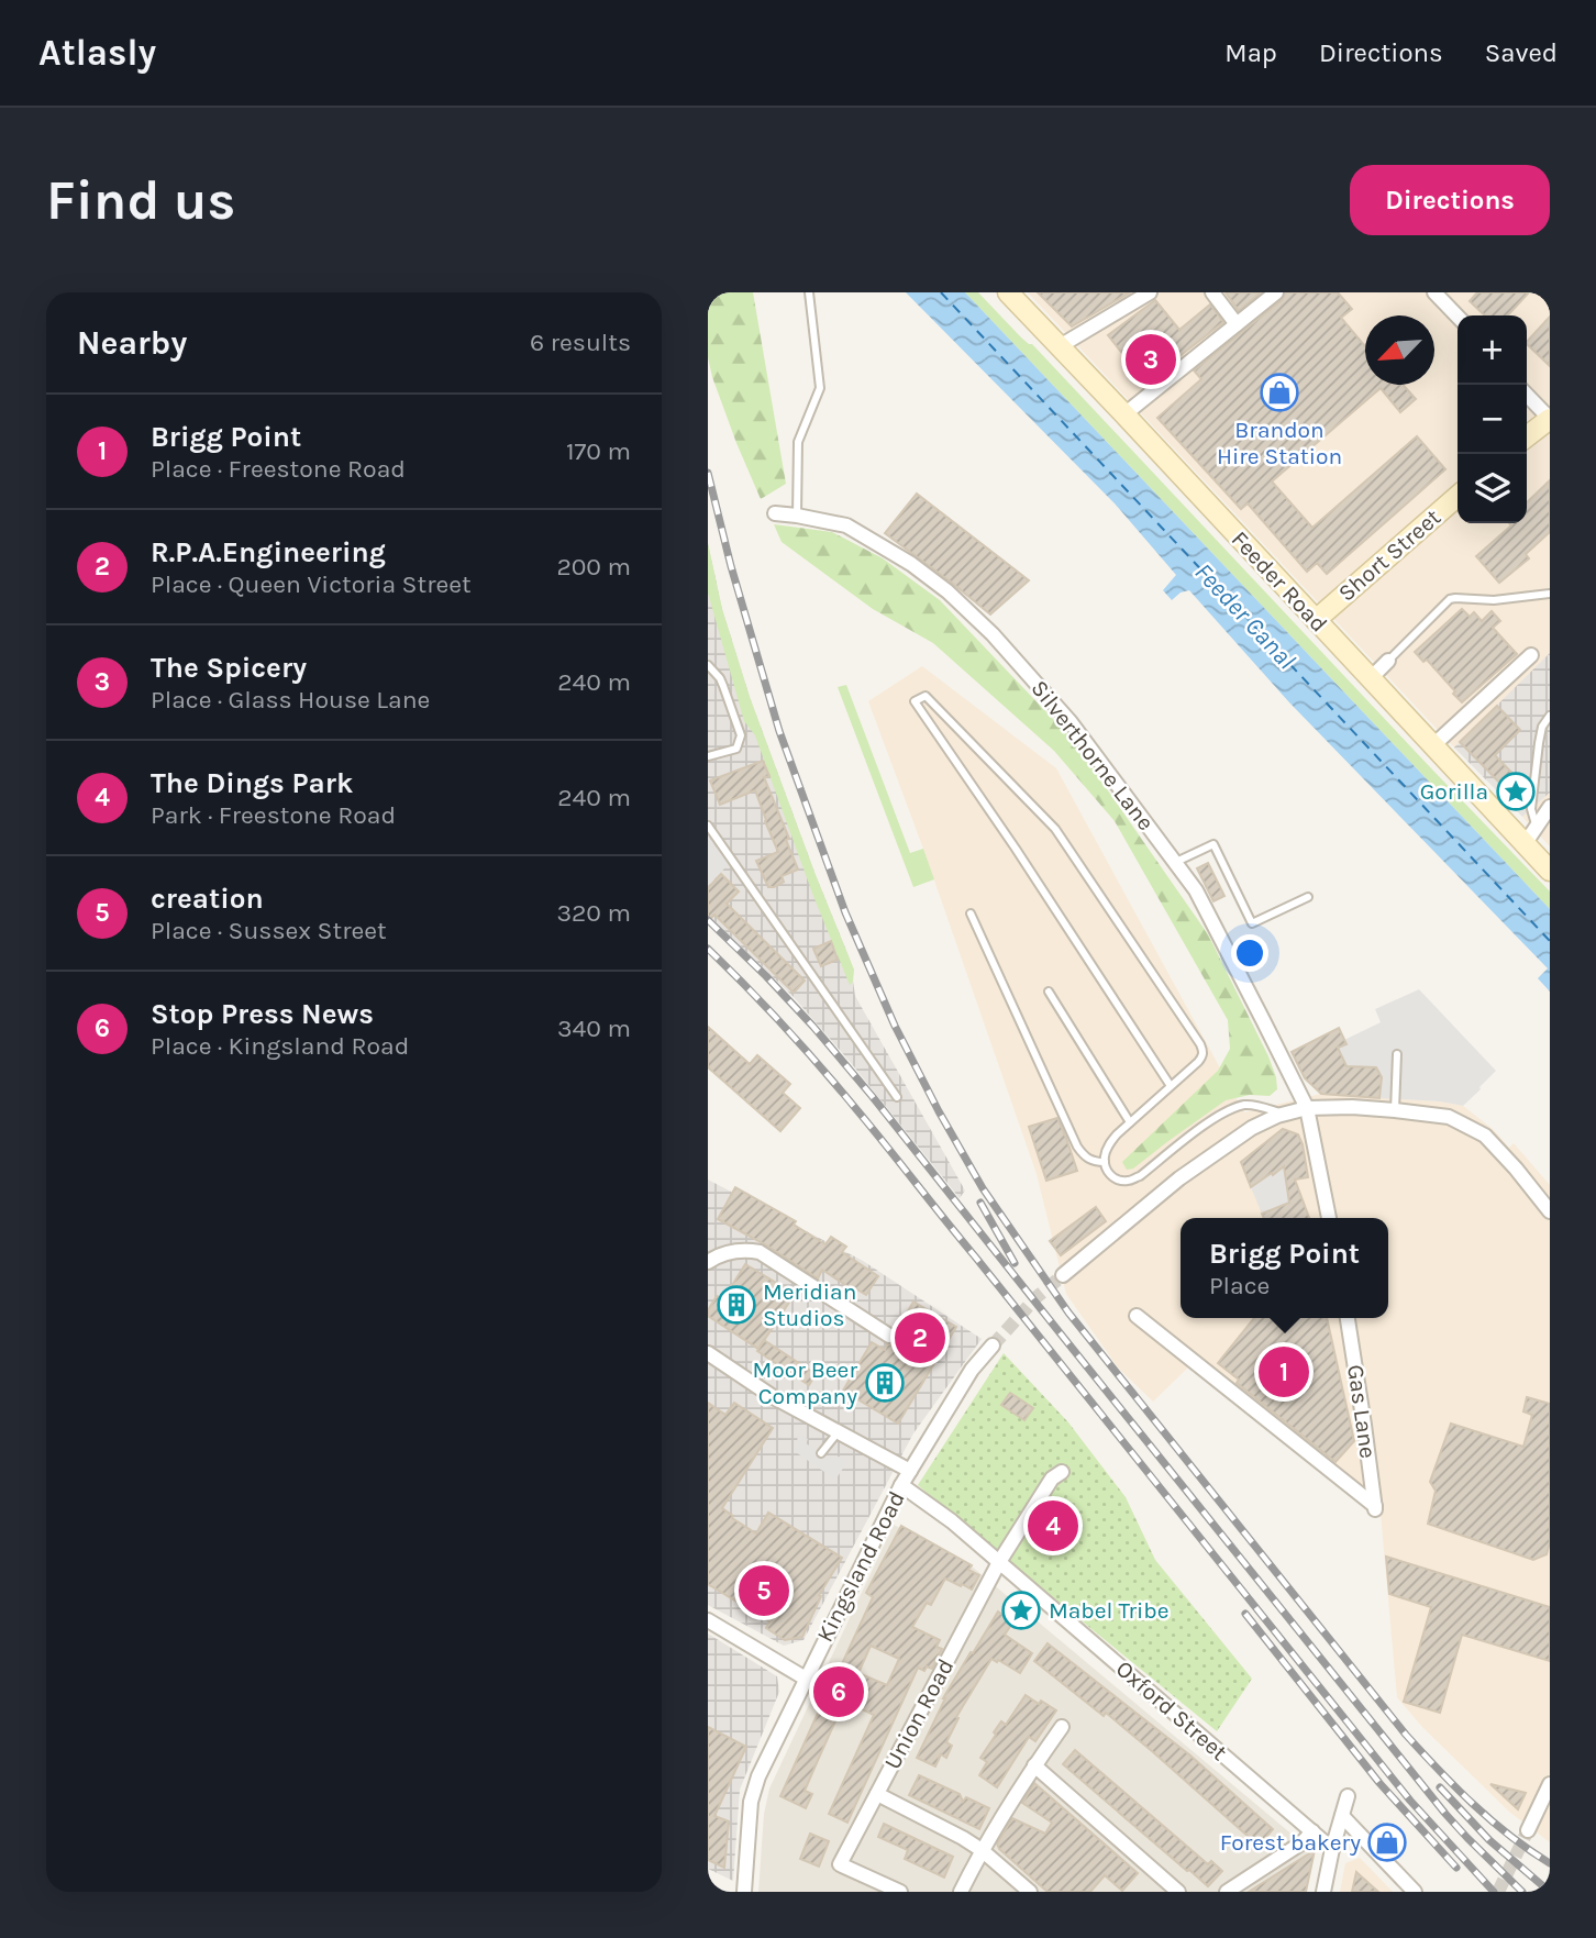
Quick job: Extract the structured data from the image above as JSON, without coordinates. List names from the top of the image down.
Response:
{
  "streets": {
    "street": [
      "Short Street",
      "Feeder Road",
      "Silverthorne Lane",
      "Gas Lane",
      "Kingsland Road",
      "Oxford Street",
      "Union Road"
    ]
  },
  "crossings": [
    ["Short Street", "Feeder Road"],
    ["Kingsland Road", "Oxford Street"],
    ["Oxford Street", "Union Road"]
  ],
  "water": ["Feeder Canal"],
  "places": {
    "shop": ["Brandon Hire Station", "Forest bakery"],
    "place": ["Gorilla", "Mabel Tribe"],
    "building": ["Meridian Studios", "Moor Beer Company"]
  },
  "north": "bottom left",
  "page": {
    "header": "Atlasly",
    "nav": ["Map", "Directions", "Saved"],
    "buttons": "Directions",
    "title": "Find us",
    "heading": ["Nearby", "6 results"],
    "map_buttons": ["+", "−"],
    "pins": [
      "3",
      "2",
      "1",
      "4",
      "5",
      "6"
    ],
    "list": [
      {
        "mark": "1",
        "name": "Brigg Point",
        "note": "Place · Freestone Road",
        "value": "170 m"
      },
      {
        "mark": "2",
        "name": "R.P.A.Engineering",
        "note": "Place · Queen Victoria Street",
        "value": "200 m"
      },
      {
        "mark": "3",
        "name": "The Spicery",
        "note": "Place · Glass House Lane",
        "value": "240 m"
      },
      {
        "mark": "4",
        "name": "The Dings Park",
        "note": "Park · Freestone Road",
        "value": "240 m"
      },
      {
        "mark": "5",
        "name": "creation",
        "note": "Place · Sussex Street",
        "value": "320 m"
      },
      {
        "mark": "6",
        "name": "Stop Press News",
        "note": "Place · Kingsland Road",
        "value": "340 m"
      }
    ],
    "popup": ["Brigg Point", "Place"]
  }
}
